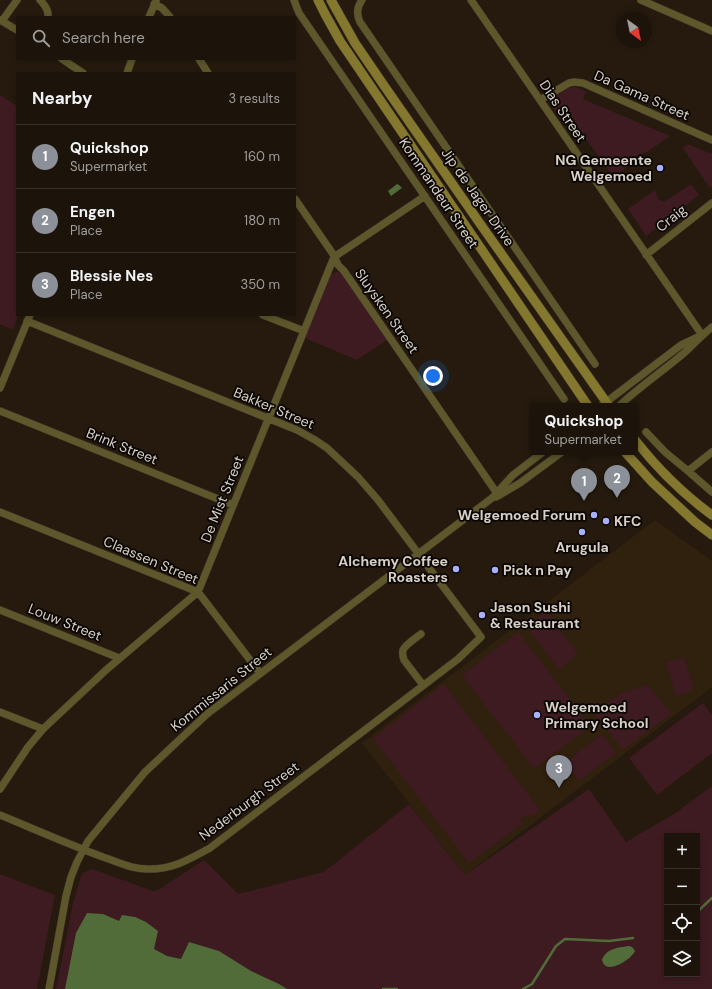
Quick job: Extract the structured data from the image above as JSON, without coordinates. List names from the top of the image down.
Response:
{
  "streets": {
    "main road": ["Jip de Jager Drive"],
    "street": [
      "Da Gama Street",
      "Dias Street",
      "Kommandeur Street",
      "Craig",
      "Sluysken Street",
      "Bakker Street",
      "Brink Street",
      "De Mist Street",
      "Claassen Street",
      "Louw Street",
      "Kommissaris Street",
      "Nederburgh Street"
    ]
  },
  "crossings": [
    ["Da Gama Street", "Dias Street"],
    ["Dias Street", "Craig"],
    ["Sluysken Street", "De Mist Street"],
    ["Sluysken Street", "Kommissaris Street"],
    ["Bakker Street", "De Mist Street"],
    ["Bakker Street", "Kommissaris Street"],
    ["Bakker Street", "Nederburgh Street"],
    ["Brink Street", "De Mist Street"],
    ["De Mist Street", "Claassen Street"],
    ["De Mist Street", "Louw Street"],
    ["Claassen Street", "Kommissaris Street"],
    ["Kommissaris Street", "Nederburgh Street"]
  ],
  "places": [
    "NG Gemeente Welgemoed",
    "Welgemoed Forum",
    "KFC",
    "Arugula",
    "Alchemy Coffee Roasters",
    "Pick n Pay",
    "Jason Sushi & Restaurant",
    "Welgemoed Primary School"
  ],
  "north": "bottom right",
  "page": {
    "search": "Search here",
    "heading": ["Nearby", "3 results"],
    "list": [
      {
        "mark": "1",
        "name": "Quickshop",
        "note": "Supermarket",
        "value": "160 m"
      },
      {
        "mark": "2",
        "name": "Engen",
        "note": "Place",
        "value": "180 m"
      },
      {
        "mark": "3",
        "name": "Blessie Nes",
        "note": "Place",
        "value": "350 m"
      }
    ],
    "popup": ["Quickshop", "Supermarket"],
    "pins": ["2", "1", "3"],
    "map_buttons": ["+", "−"]
  }
}
